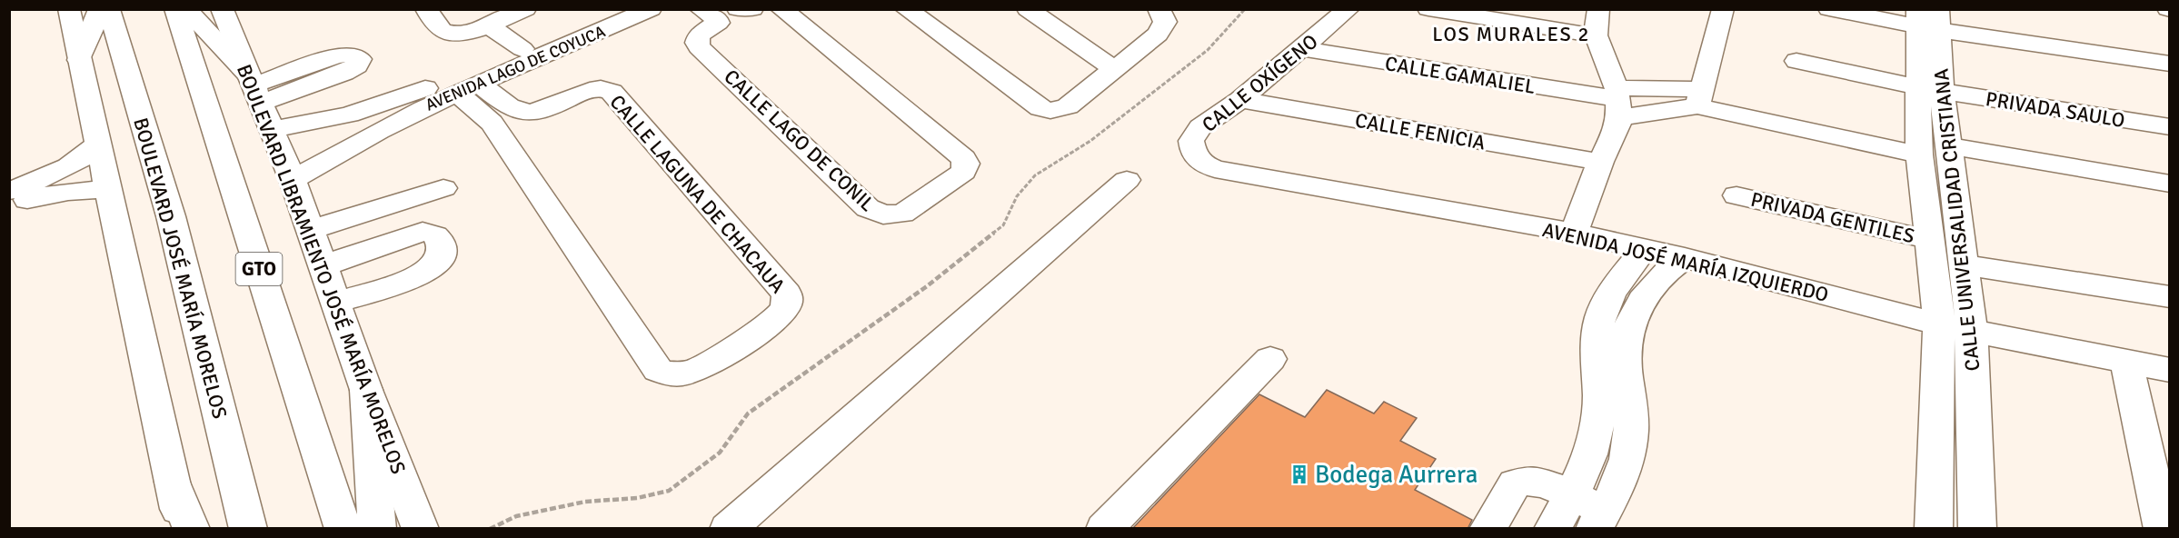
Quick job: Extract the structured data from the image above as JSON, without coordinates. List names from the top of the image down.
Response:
{
  "streets": {
    "street": [
      "AVENIDA LAGO DE COYUCA",
      "CALLE GAMALIEL",
      "CALLE OXÍGENO",
      "PRIVADA SAULO",
      "CALLE FENICIA",
      "CALLE LAGO DE CONIL",
      "CALLE LAGUNA DE CHACAUA",
      "PRIVADA GENTILES",
      "CALLE UNIVERSALIDAD CRISTIANA",
      "AVENIDA JOSÉ MARÍA IZQUIERDO",
      "BOULEVARD JOSÉ MARÍA MORELOS",
      "GTO",
      "BOULEVARD LIBRAMIENTO JOSÉ MARÍA MORELOS"
    ]
  },
  "crossings": [
    ["AVENIDA LAGO DE COYUCA", "CALLE LAGUNA DE CHACAUA"],
    ["AVENIDA LAGO DE COYUCA", "BOULEVARD LIBRAMIENTO JOSÉ MARÍA MORELOS"],
    ["CALLE GAMALIEL", "CALLE OXÍGENO"],
    ["CALLE OXÍGENO", "CALLE FENICIA"],
    ["CALLE OXÍGENO", "AVENIDA JOSÉ MARÍA IZQUIERDO"],
    ["PRIVADA SAULO", "CALLE UNIVERSALIDAD CRISTIANA"],
    ["PRIVADA GENTILES", "CALLE UNIVERSALIDAD CRISTIANA"],
    ["CALLE UNIVERSALIDAD CRISTIANA", "AVENIDA JOSÉ MARÍA IZQUIERDO"]
  ],
  "districts": ["LOS MURALES 2"],
  "places": {
    "building": ["Bodega Aurrera"]
  }
}
